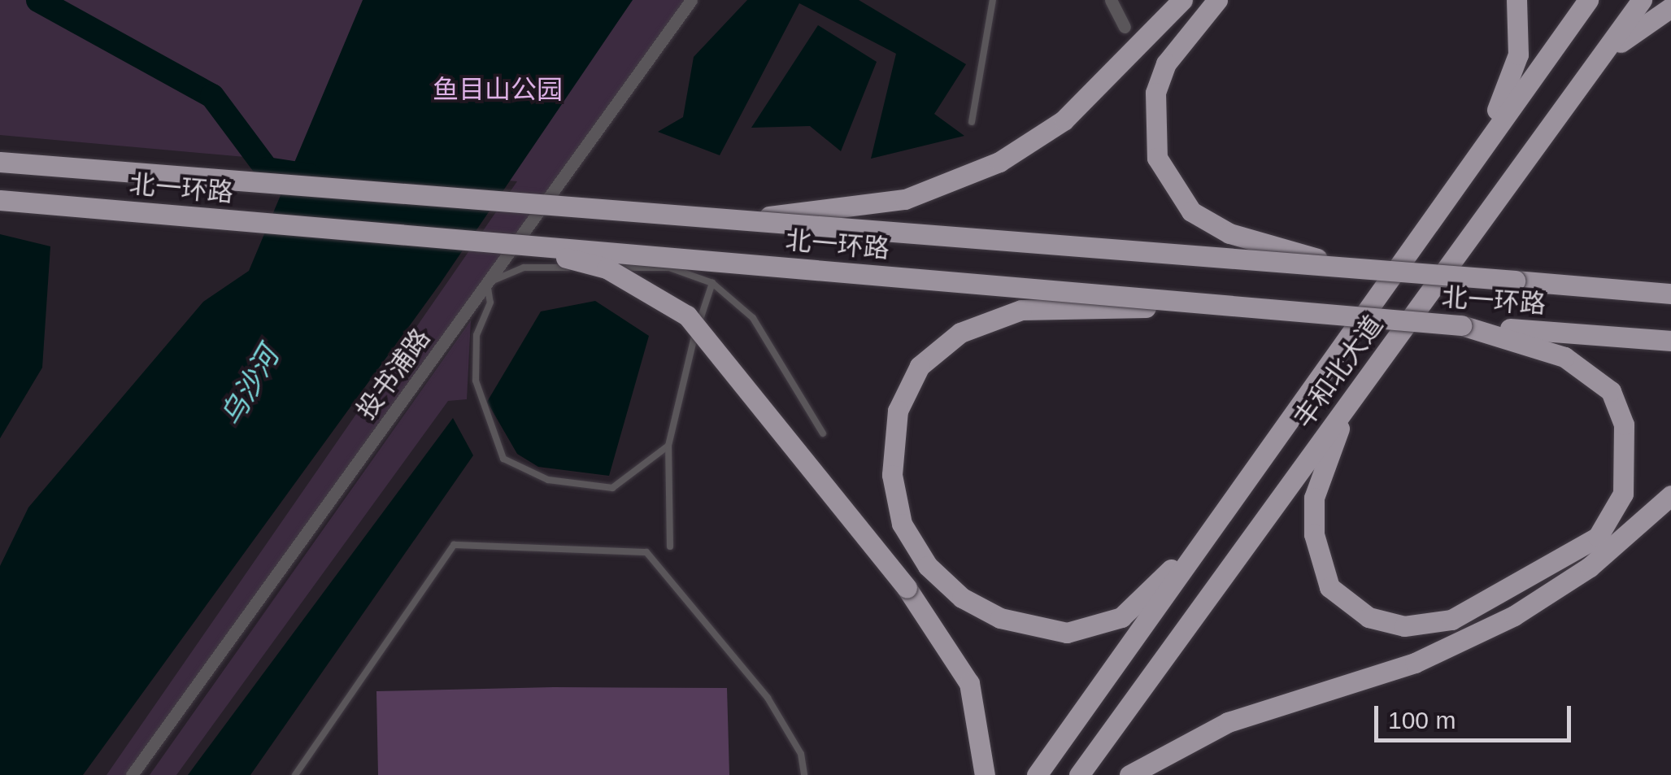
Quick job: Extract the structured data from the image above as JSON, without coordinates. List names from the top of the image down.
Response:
{
  "streets": {
    "highway": ["北一环路", "丰和北大道"],
    "street": ["投书浦路"]
  },
  "water": ["乌沙河"],
  "parks": ["鱼目山公园"],
  "scale_bar": "100 m"
}
